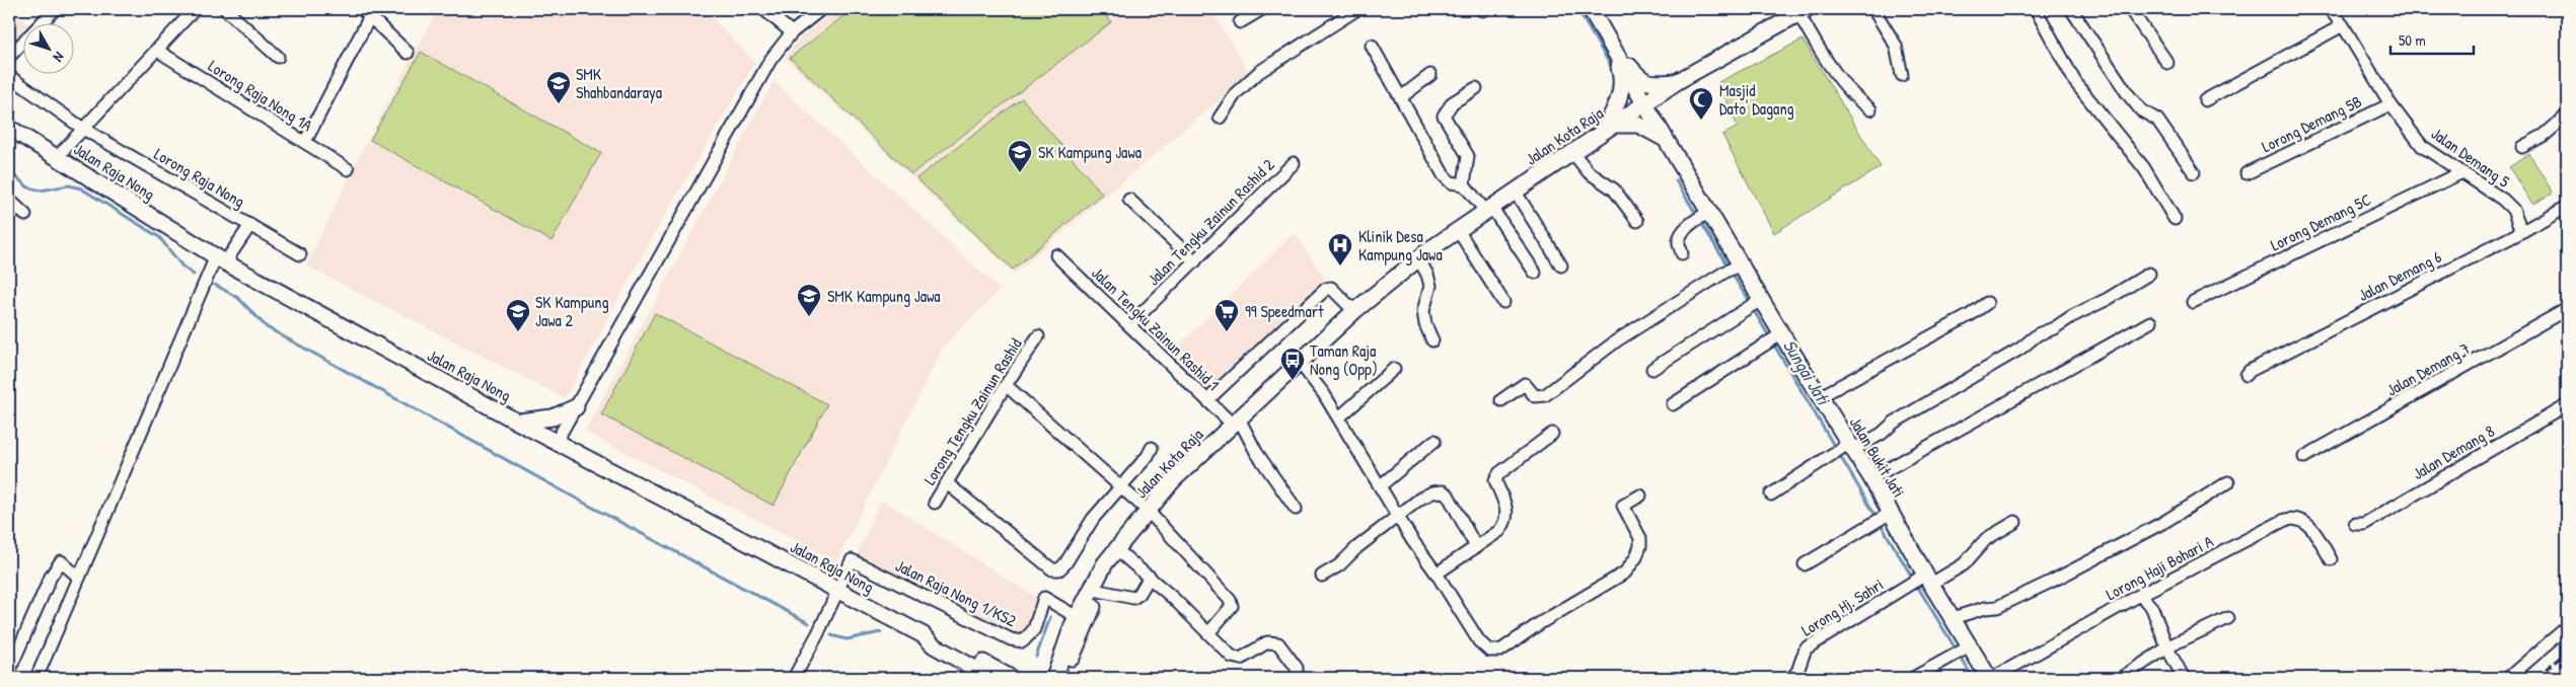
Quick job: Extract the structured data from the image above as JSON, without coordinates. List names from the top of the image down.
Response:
{
  "streets": {
    "main road": ["Jalan Kota Raja", "Jalan Raja Nong", "Jalan Bukit Jati"],
    "street": [
      "Lorong Raja Nong 1A",
      "Lorong Demang 5B",
      "Jalan Demang 5",
      "Lorong Raja Nong",
      "Jalan Tengku Zainun Rashid 2",
      "Lorong Demang 5C",
      "Jalan Demang 6",
      "Jalan Tengku Zainun Rashid 1",
      "Jalan Demang 7",
      "Lorong Tengku Zainun Rashid",
      "Jalan Demang 8",
      "Lorong Haji Bohari A",
      "Jalan Raja Nong 1/KS2",
      "Lorong Hj. Sahri"
    ]
  },
  "crossings": [
    ["Lorong Demang 5B", "Jalan Demang 5"],
    ["Jalan Kota Raja", "Jalan Tengku Zainun Rashid 1"],
    ["Jalan Kota Raja", "Jalan Bukit Jati"],
    ["Jalan Kota Raja", "Jalan Raja Nong 1/KS2"],
    ["Jalan Demang 5", "Lorong Demang 5C"],
    ["Jalan Demang 5", "Jalan Demang 6"],
    ["Jalan Raja Nong", "Jalan Raja Nong 1/KS2"],
    ["Jalan Tengku Zainun Rashid 2", "Jalan Tengku Zainun Rashid 1"],
    ["Jalan Bukit Jati", "Lorong Hj. Sahri"]
  ],
  "water": ["Sungai Jati"],
  "places": {
    "school or university": [
      "SMK Shahbandaraya",
      "SK Kampung Jawa",
      "SMK Kampung Jawa",
      "SK Kampung Jawa 2"
    ],
    "mosque": ["Masjid Dato' Dagang"],
    "hospital": ["Klinik Desa Kampung Jawa"],
    "supermarket": ["99 Speedmart"],
    "bus stop": ["Taman Raja Nong (Opp)"]
  },
  "scale_bar": "50 m",
  "north": "bottom right"
}
